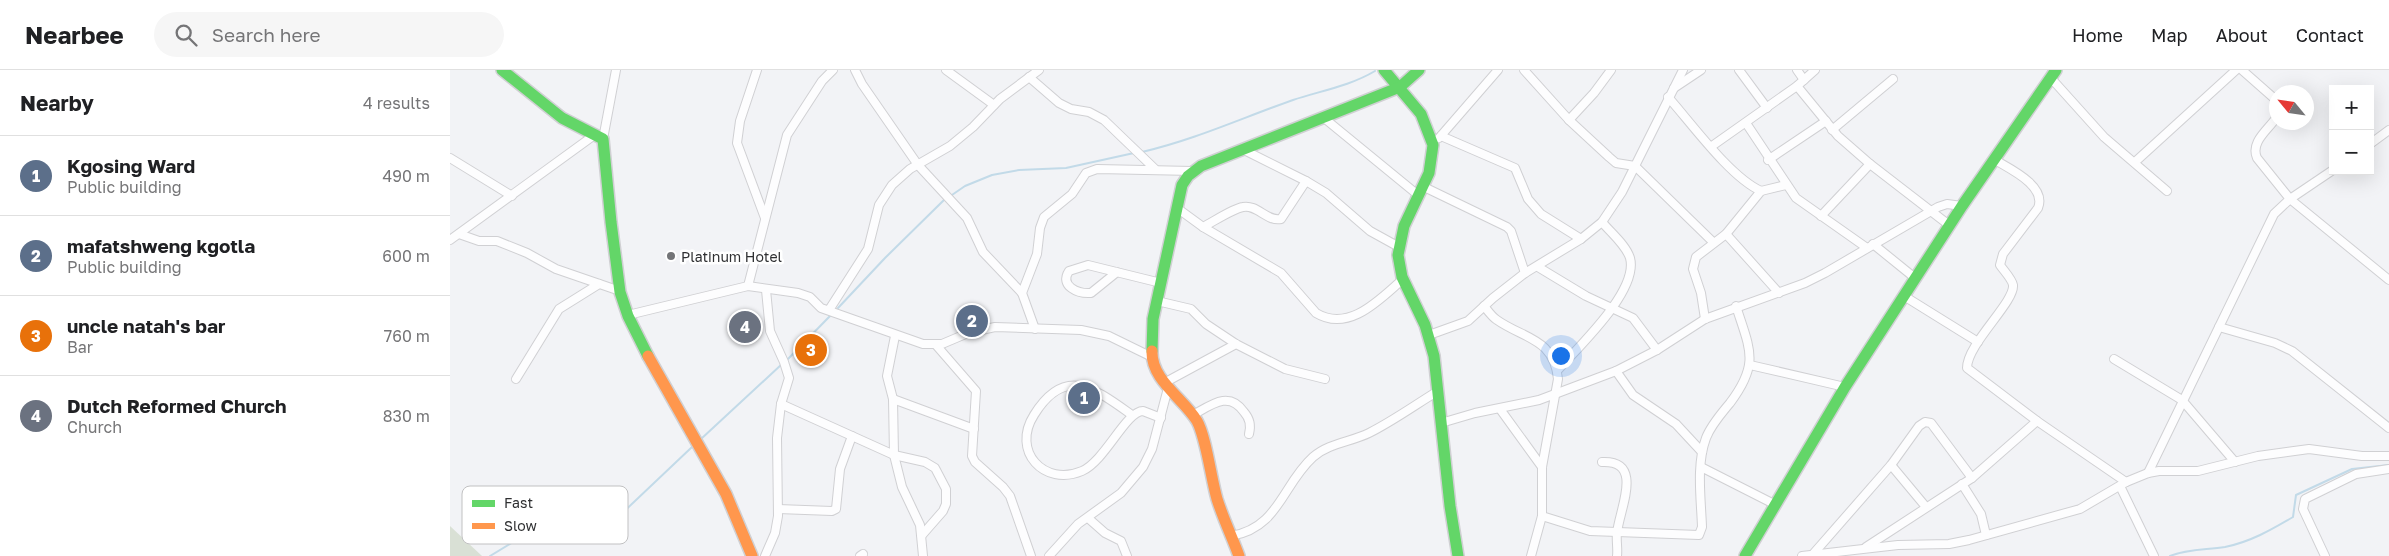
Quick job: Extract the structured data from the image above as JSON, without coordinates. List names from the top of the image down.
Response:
{
  "places": ["Platinum Hotel"],
  "legend": ["Fast", "Slow"],
  "north": "top left",
  "page": {
    "header": "Nearbee",
    "search": "Search here",
    "nav": [
      "Home",
      "Map",
      "About",
      "Contact"
    ],
    "heading": ["Nearby", "4 results"],
    "map_buttons": ["+", "−"],
    "list": [
      {
        "mark": "1",
        "name": "Kgosing Ward",
        "note": "Public building",
        "value": "490 m"
      },
      {
        "mark": "2",
        "name": "mafatshweng kgotla",
        "note": "Public building",
        "value": "600 m"
      },
      {
        "mark": "3",
        "name": "uncle natah's bar",
        "note": "Bar",
        "value": "760 m"
      },
      {
        "mark": "4",
        "name": "Dutch Reformed Church",
        "note": "Church",
        "value": "830 m"
      }
    ],
    "pins": [
      "2",
      "4",
      "3",
      "1"
    ]
  }
}
